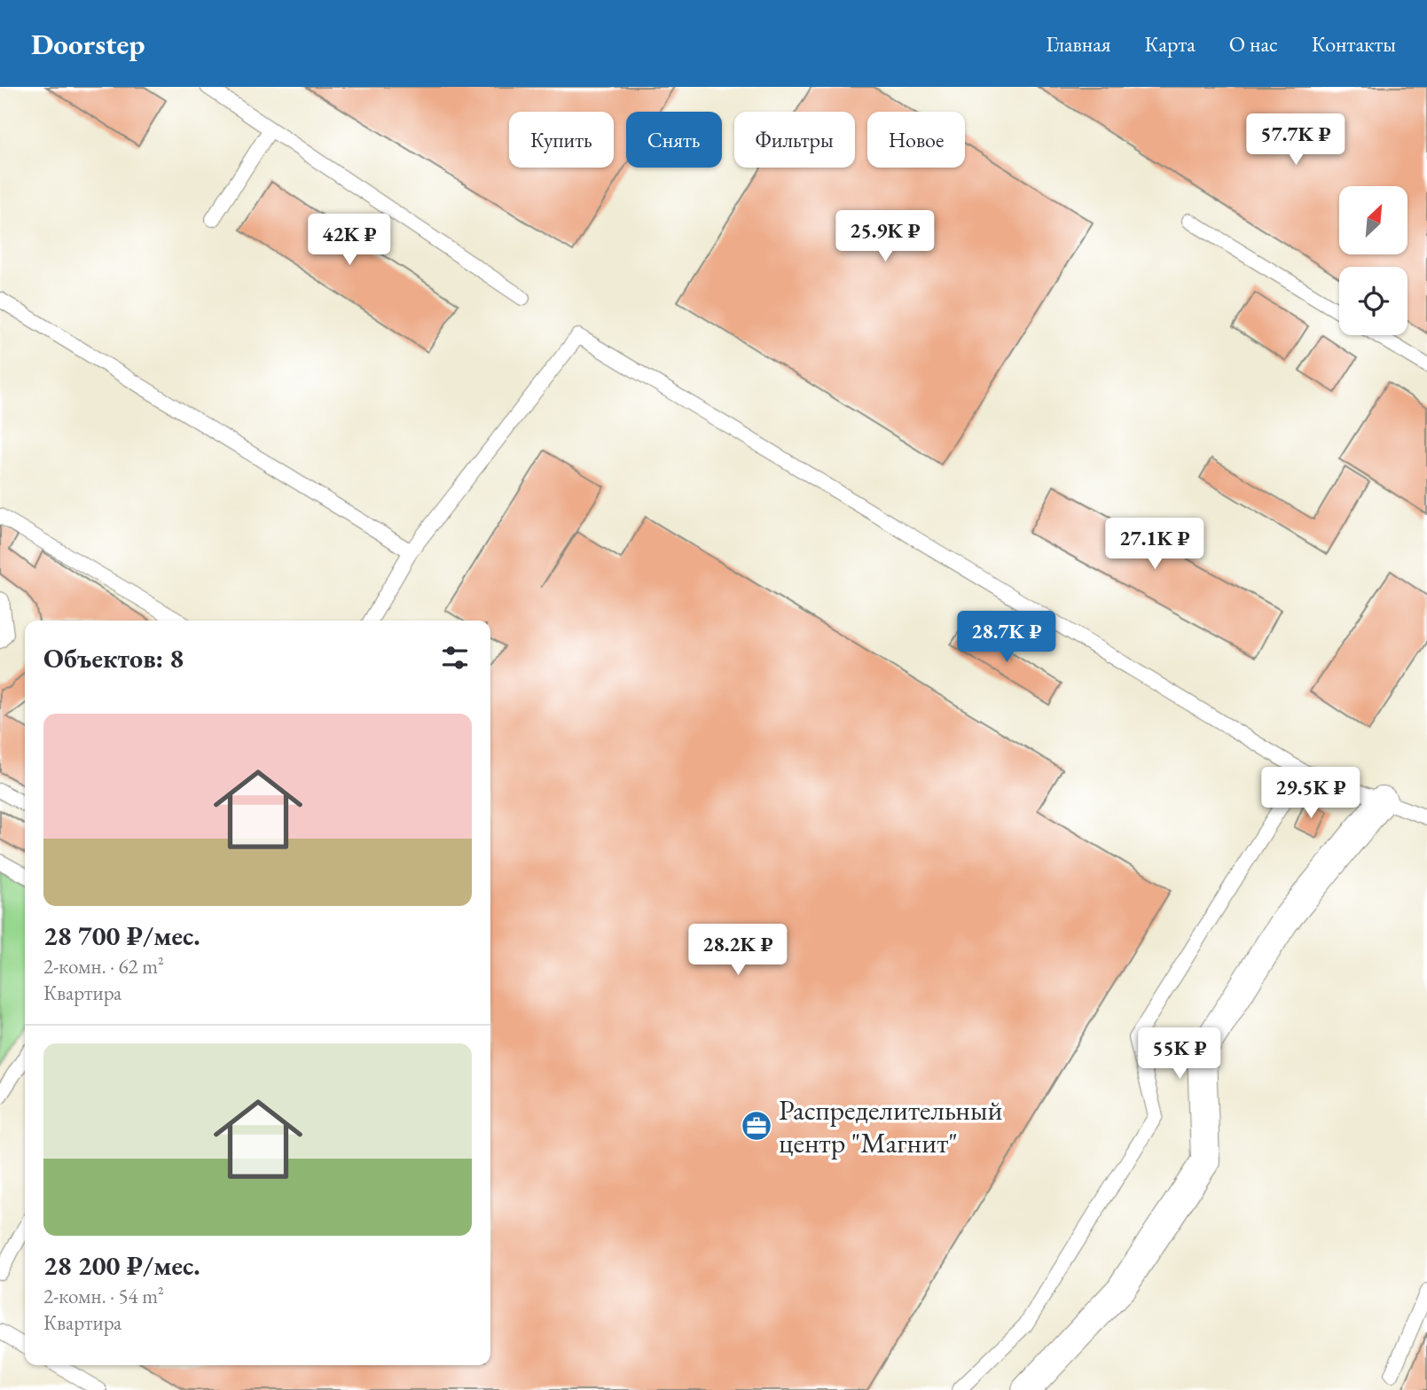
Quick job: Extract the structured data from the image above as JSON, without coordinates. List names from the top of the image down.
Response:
{
  "places": {
    "office": ["Распределительный центр \"Магнит\""]
  },
  "north": "top right",
  "page": {
    "header": "Doorstep",
    "nav": [
      "Главная",
      "Карта",
      "О нас",
      "Контакты"
    ],
    "chip": [
      "Купить",
      "Снять",
      "Фильтры",
      "Новое"
    ],
    "price": [
      "57.7K ₽",
      "25.9K ₽",
      "42K ₽",
      "27.1K ₽",
      "28.7K ₽",
      "29.5K ₽",
      "28.2K ₽",
      "55K ₽"
    ],
    "heading": "Объектов: 8",
    "list": [
      {
        "name": "28 700 ₽/мес.",
        "note": "2-комн. · 62 m² · Квартира"
      },
      {
        "name": "28 200 ₽/мес.",
        "note": "2-комн. · 54 m² · Квартира"
      }
    ]
  }
}
